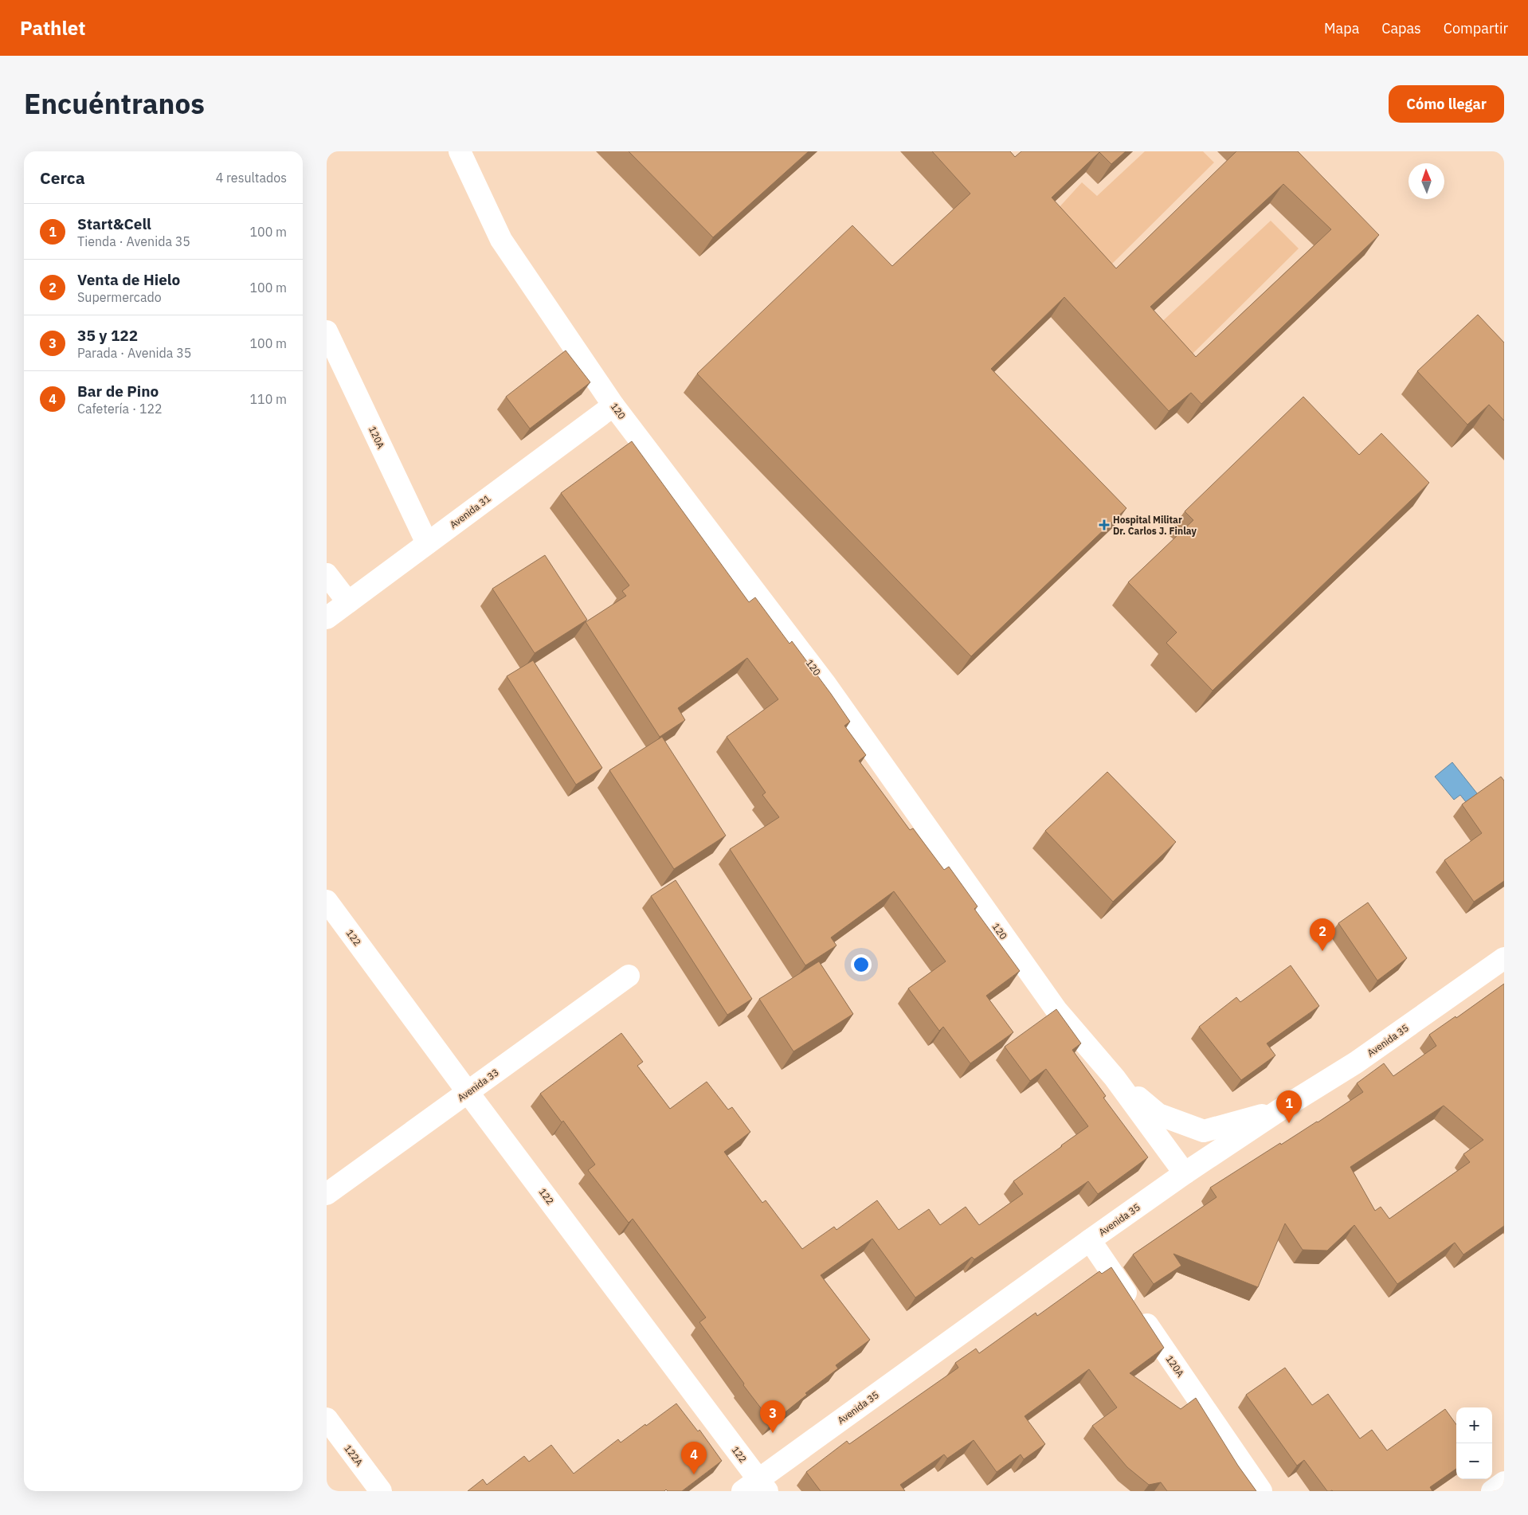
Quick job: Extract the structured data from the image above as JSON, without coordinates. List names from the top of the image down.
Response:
{
  "streets": {
    "street": [
      "120",
      "120A",
      "Avenida 31",
      "122",
      "Avenida 35",
      "Avenida 33",
      "122A"
    ]
  },
  "crossings": [
    ["120", "Avenida 31"],
    ["120", "Avenida 35"],
    ["120A", "Avenida 31"],
    ["120A", "Avenida 35"],
    ["122", "Avenida 35"],
    ["122", "Avenida 33"]
  ],
  "places": {
    "health": ["Hospital Militar Dr. Carlos J. Finlay"]
  },
  "north": "top",
  "page": {
    "header": "Pathlet",
    "nav": ["Mapa", "Capas", "Compartir"],
    "title": "Encuéntranos",
    "buttons": "Cómo llegar",
    "heading": ["Cerca", "4 resultados"],
    "list": [
      {
        "mark": "1",
        "name": "Start&Cell",
        "note": "Tienda · Avenida 35",
        "value": "100 m"
      },
      {
        "mark": "2",
        "name": "Venta de Hielo",
        "note": "Supermercado",
        "value": "100 m"
      },
      {
        "mark": "3",
        "name": "35 y 122",
        "note": "Parada · Avenida 35",
        "value": "100 m"
      },
      {
        "mark": "4",
        "name": "Bar de Pino",
        "note": "Cafetería · 122",
        "value": "110 m"
      }
    ],
    "pins": [
      "2",
      "1",
      "3",
      "4"
    ],
    "map_buttons": ["+", "−"]
  }
}
